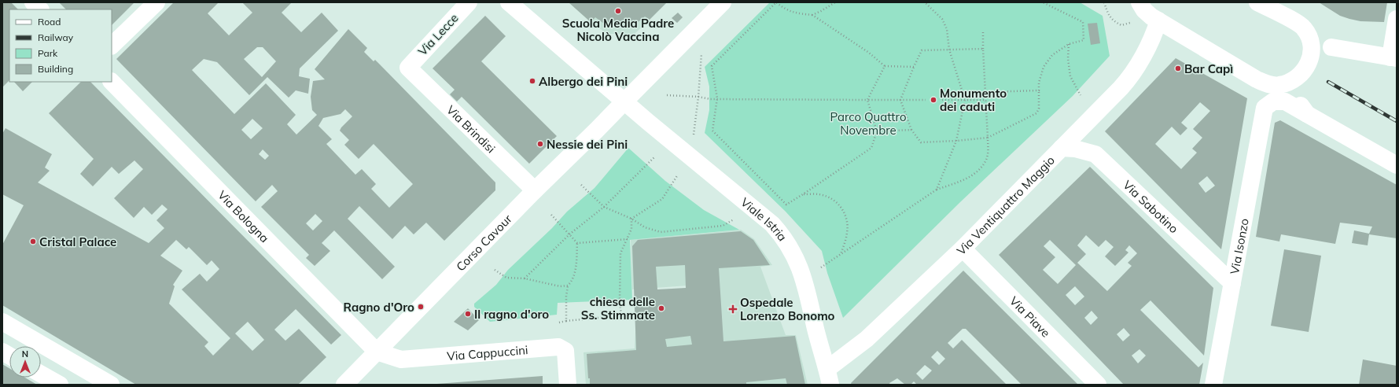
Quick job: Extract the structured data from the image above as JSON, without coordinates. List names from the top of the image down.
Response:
{
  "streets": {
    "street": [
      "Via Lecce",
      "Via Brindisi",
      "Via Ventiquattro Maggio",
      "Via Sabotino",
      "Via Bologna",
      "Viale Istria",
      "Corso Cavour",
      "Via Isonzo",
      "Via Piave",
      "Via Cappuccini"
    ]
  },
  "crossings": [
    ["Via Lecce", "Via Brindisi"],
    ["Via Brindisi", "Corso Cavour"],
    ["Via Ventiquattro Maggio", "Via Sabotino"],
    ["Via Ventiquattro Maggio", "Viale Istria"],
    ["Via Ventiquattro Maggio", "Via Piave"],
    ["Via Sabotino", "Via Isonzo"],
    ["Via Bologna", "Corso Cavour"],
    ["Via Bologna", "Via Cappuccini"],
    ["Viale Istria", "Corso Cavour"],
    ["Corso Cavour", "Via Cappuccini"]
  ],
  "parks": ["Parco Quattro Novembre"],
  "places": {
    "other": [
      "Scuola Media Padre Nicolò Vaccina",
      "Bar Capì",
      "Albergo dei Pini",
      "Monumento dei caduti",
      "Nessie dei Pini",
      "Cristal Palace",
      "Ragno d'Oro",
      "chiesa delle Ss. Stimmate",
      "Il ragno d'oro"
    ],
    "health": ["Ospedale Lorenzo Bonomo"]
  },
  "legend": [
    "Road",
    "Railway",
    "Park",
    "Building"
  ],
  "north": "top"
}
